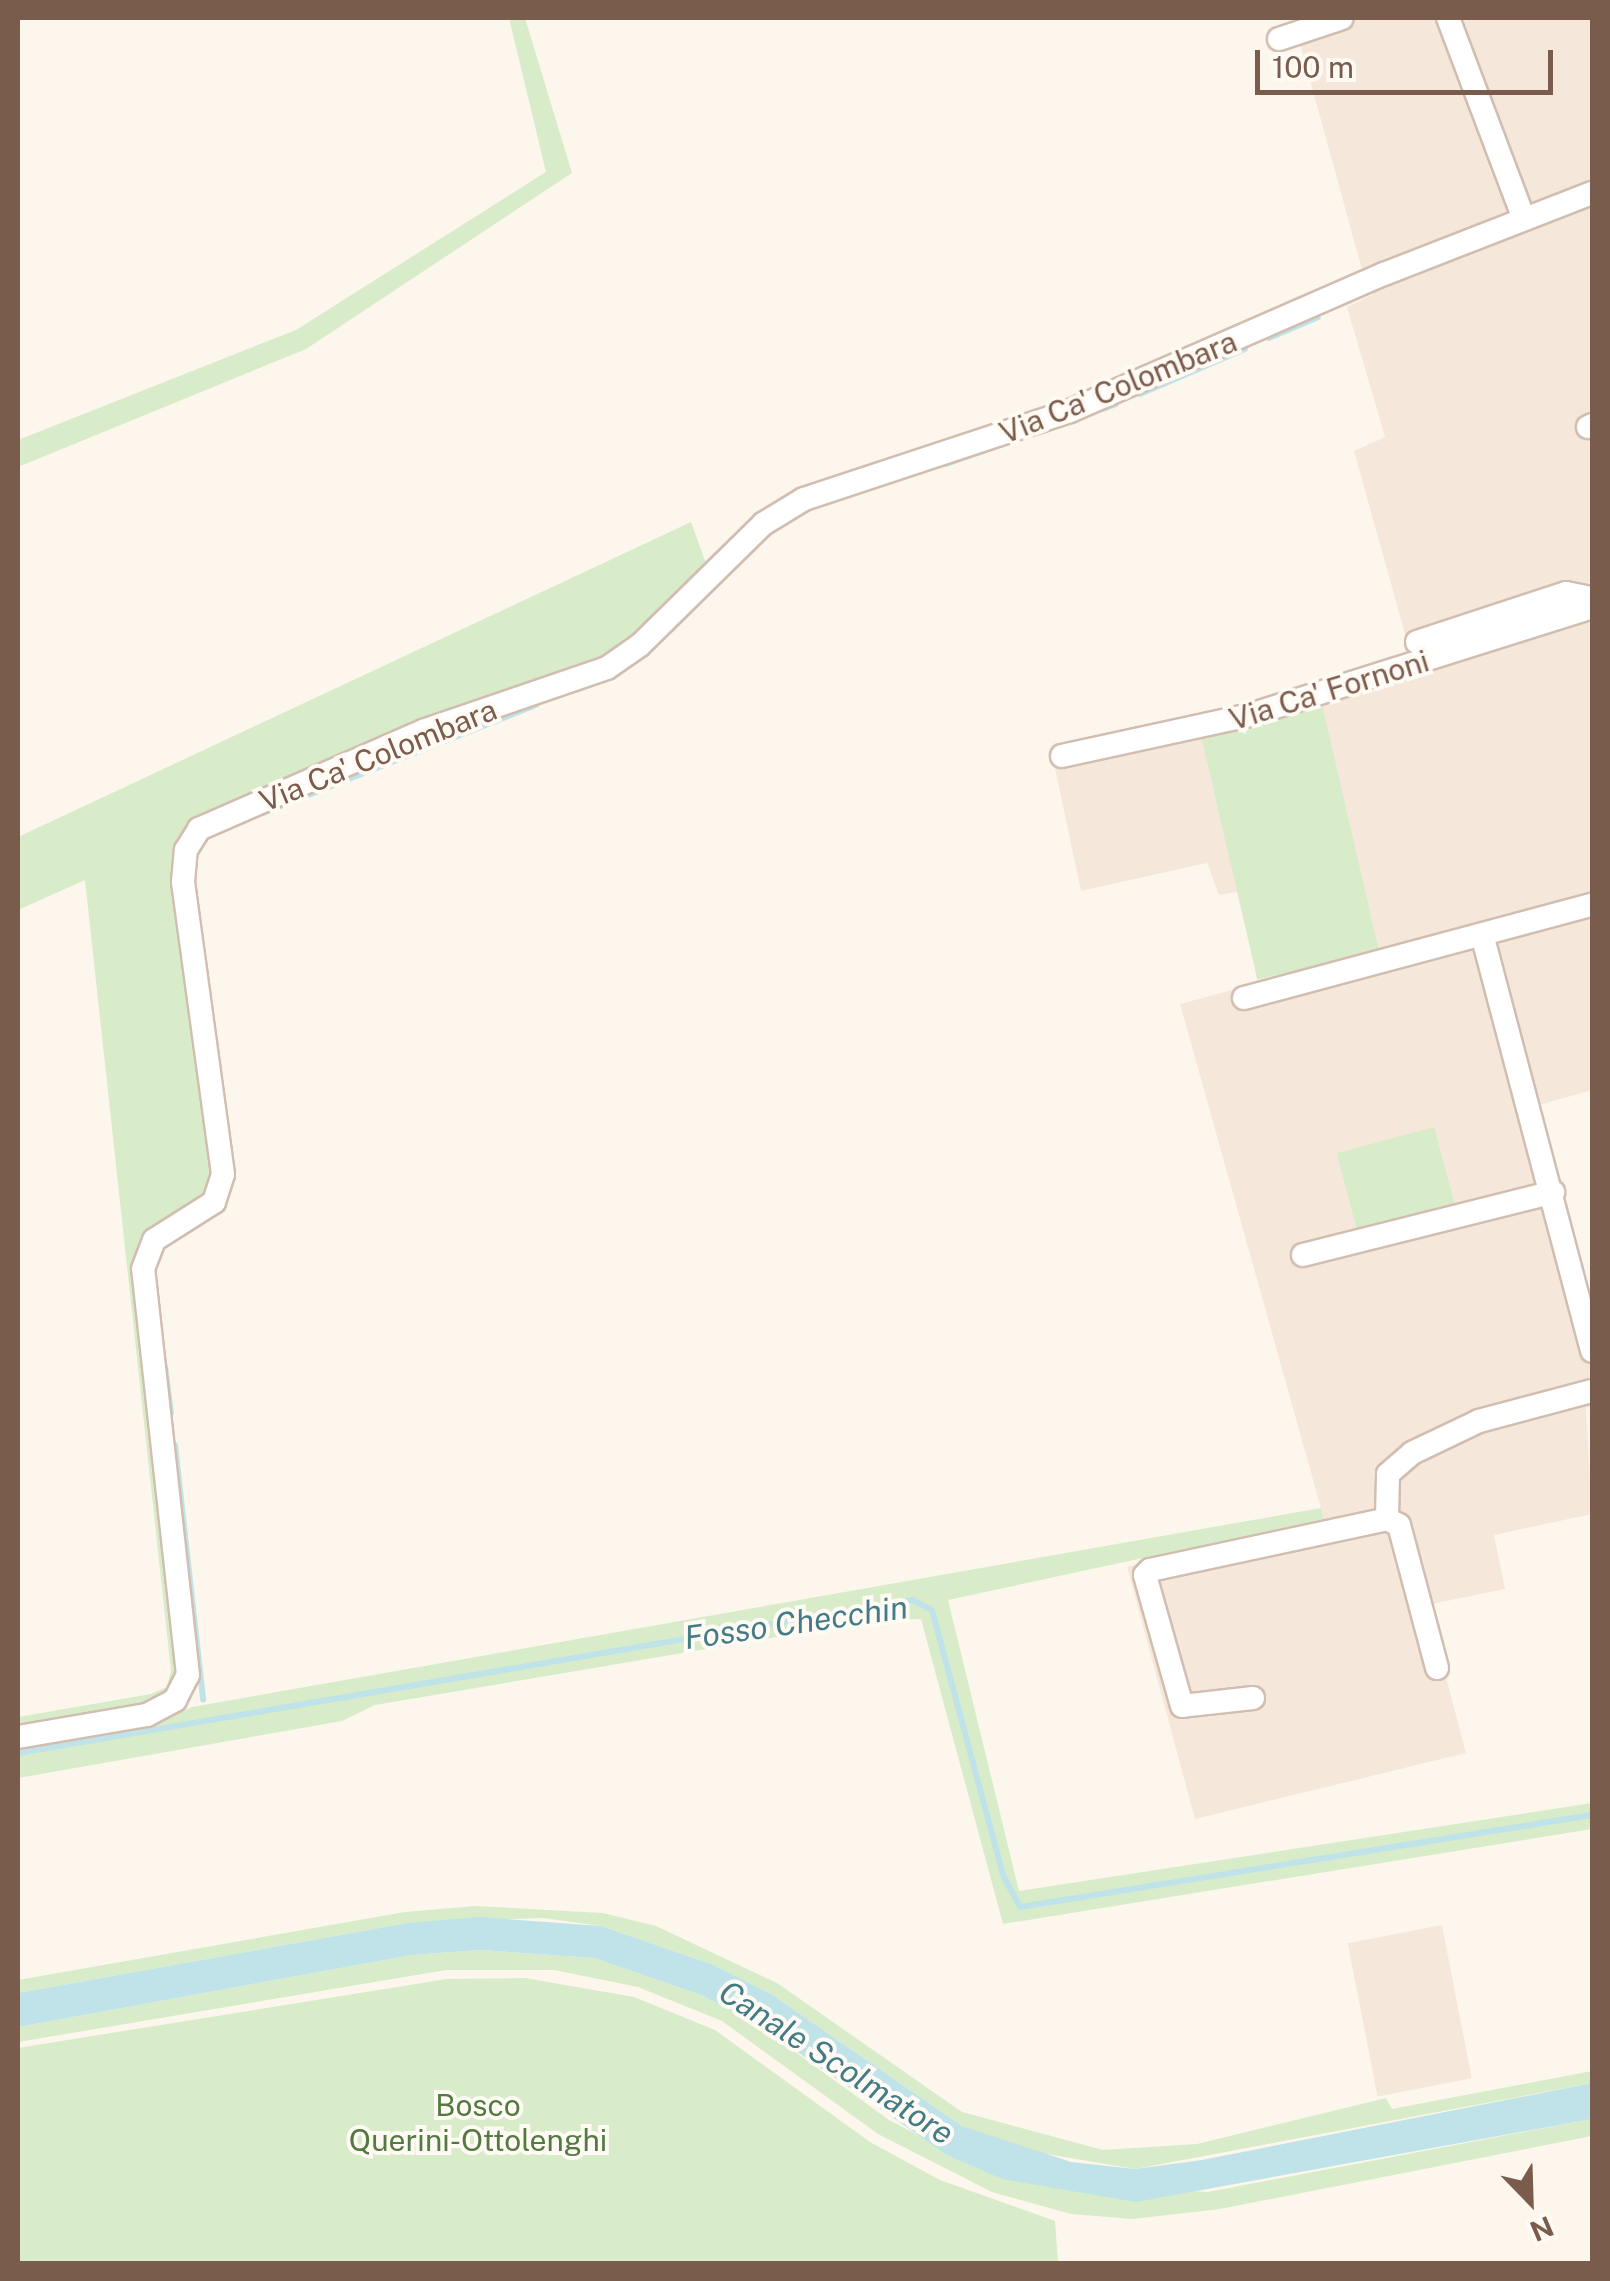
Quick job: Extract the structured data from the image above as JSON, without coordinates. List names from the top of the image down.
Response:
{
  "streets": {
    "street": ["Via Ca' Colombara", "Via Ca' Fornoni"]
  },
  "water": ["Fosso Checchin", "Canale Scolmatore"],
  "parks": ["Bosco Querini-Ottolenghi"],
  "scale_bar": "100 m",
  "north": "bottom right"
}
